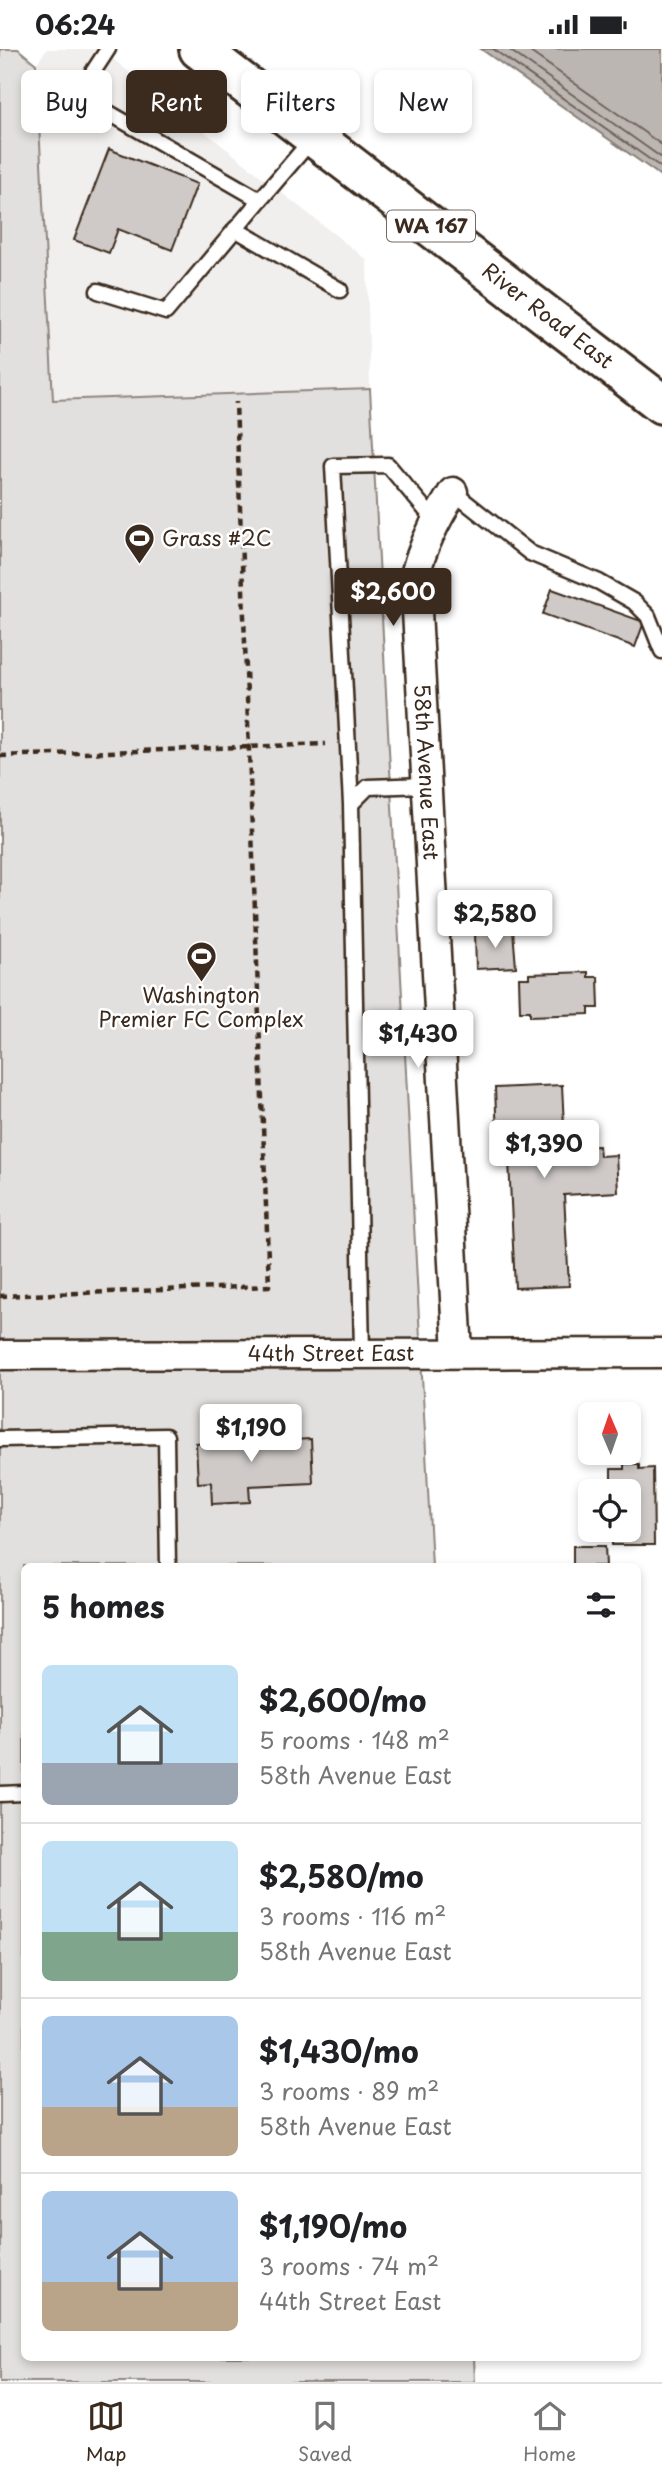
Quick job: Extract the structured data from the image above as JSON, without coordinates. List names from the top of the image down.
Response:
{
  "streets": {
    "main road": ["WA 167", "River Road East"],
    "street": ["58th Avenue East", "44th Street East"]
  },
  "crossings": [
    ["58th Avenue East", "44th Street East"]
  ],
  "places": {
    "sports": ["Grass #2C", "Washington Premier FC Complex"]
  },
  "north": "top",
  "page": {
    "status": "06:24",
    "chip": [
      "Buy",
      "Rent",
      "Filters",
      "New"
    ],
    "price": [
      "$2,600",
      "$2,580",
      "$1,430",
      "$1,390",
      "$1,190"
    ],
    "heading": "5 homes",
    "list": [
      {
        "name": "$2,600/mo",
        "note": "5 rooms · 148 m² · 58th Avenue East"
      },
      {
        "name": "$2,580/mo",
        "note": "3 rooms · 116 m² · 58th Avenue East"
      },
      {
        "name": "$1,430/mo",
        "note": "3 rooms · 89 m² · 58th Avenue East"
      },
      {
        "name": "$1,190/mo",
        "note": "3 rooms · 74 m² · 44th Street East"
      }
    ],
    "tabs": ["Map", "Saved", "Home"]
  }
}
